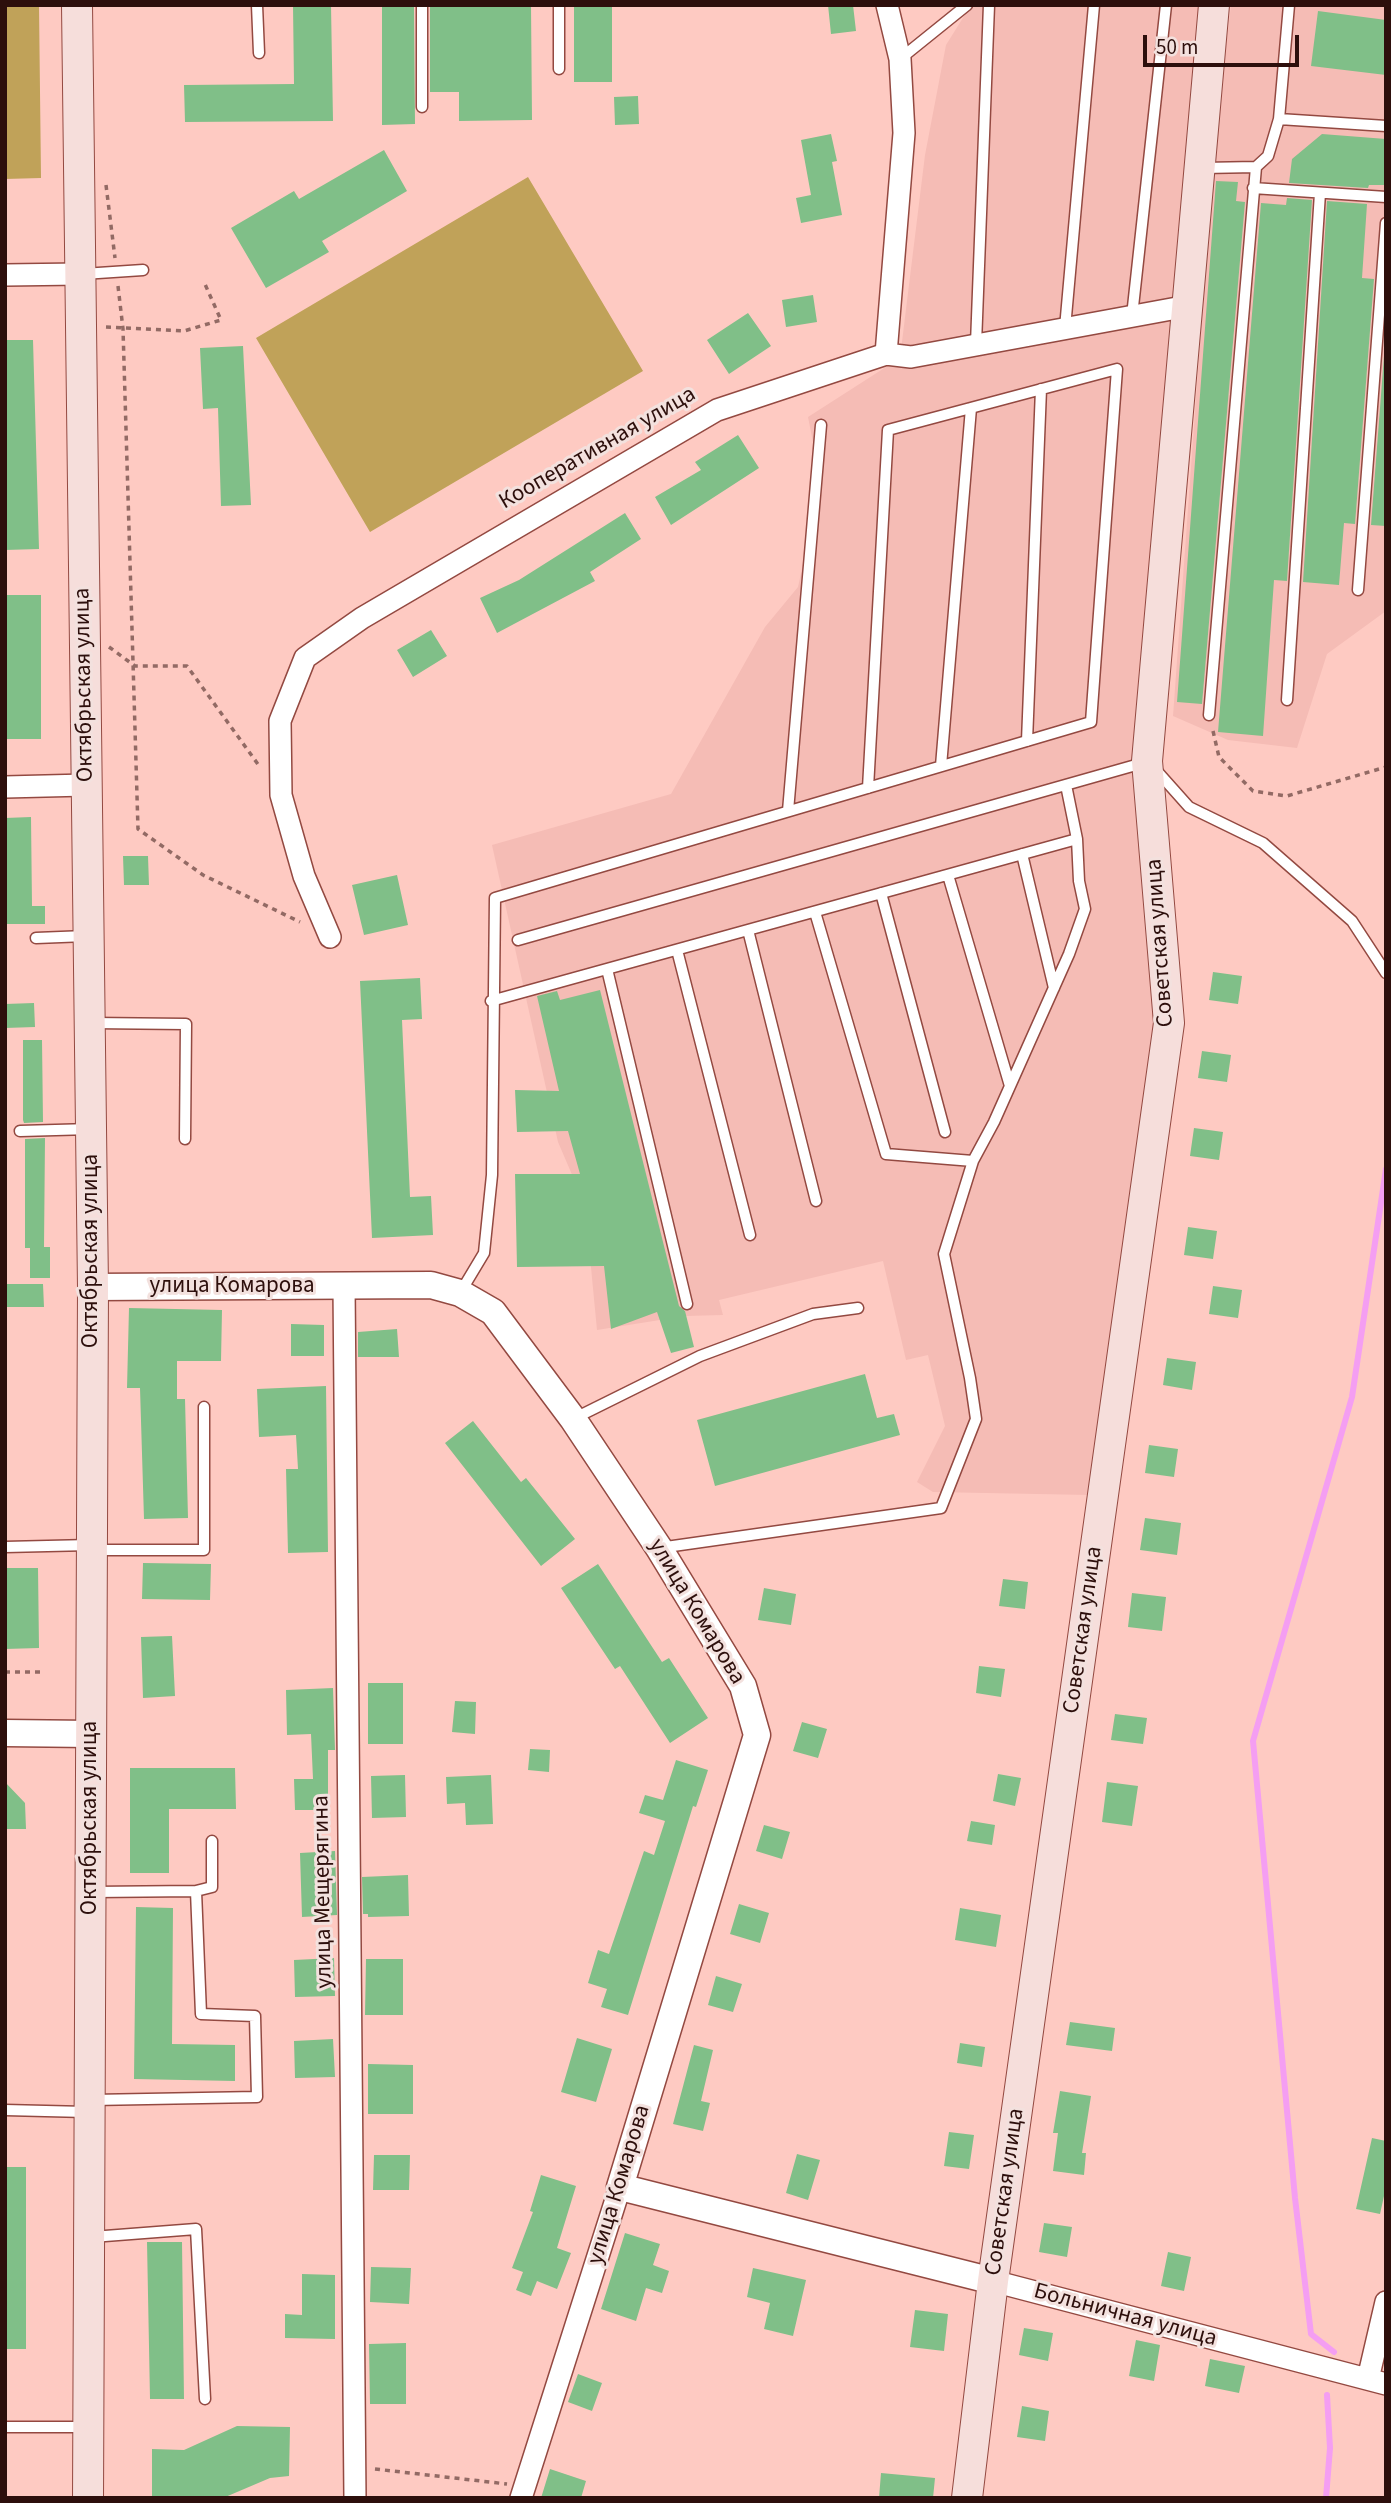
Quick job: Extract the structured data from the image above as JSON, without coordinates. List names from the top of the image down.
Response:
{
  "streets": {
    "main road": ["Октябрьская улица", "Советская улица"],
    "street": [
      "Кооперативная улица",
      "улица Комарова",
      "улица Мещерягина",
      "Больничная улица"
    ]
  },
  "crossings": [
    ["Кооперативная улица", "Советская улица"],
    ["Октябрьская улица", "улица Комарова"],
    ["Советская улица", "Больничная улица"],
    ["улица Комарова", "улица Мещерягина"],
    ["улица Комарова", "Больничная улица"]
  ],
  "scale_bar": "50 m"
}
